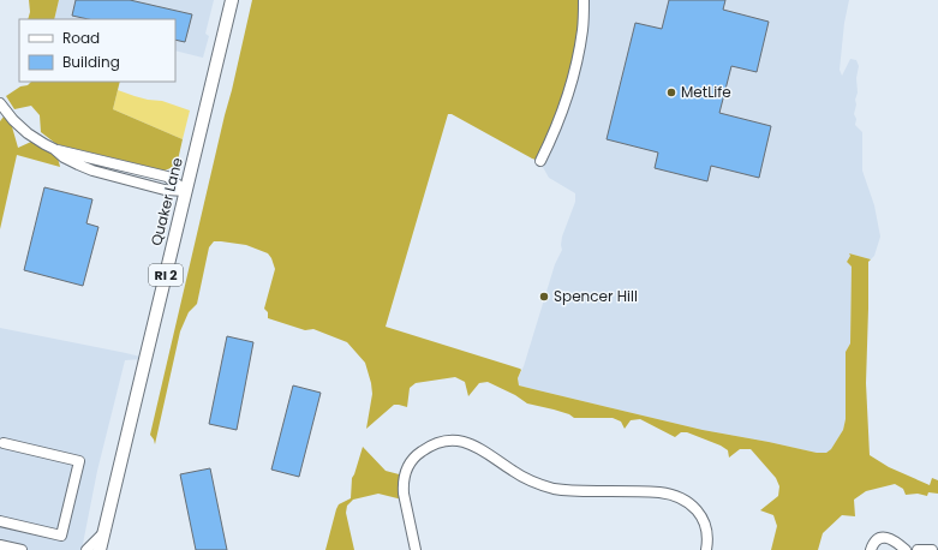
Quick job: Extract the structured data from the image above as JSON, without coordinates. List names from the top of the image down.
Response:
{
  "streets": {
    "main road": ["Quaker Lane", "RI 2"]
  },
  "places": ["MetLife", "Spencer Hill"],
  "legend": ["Road", "Building"]
}
